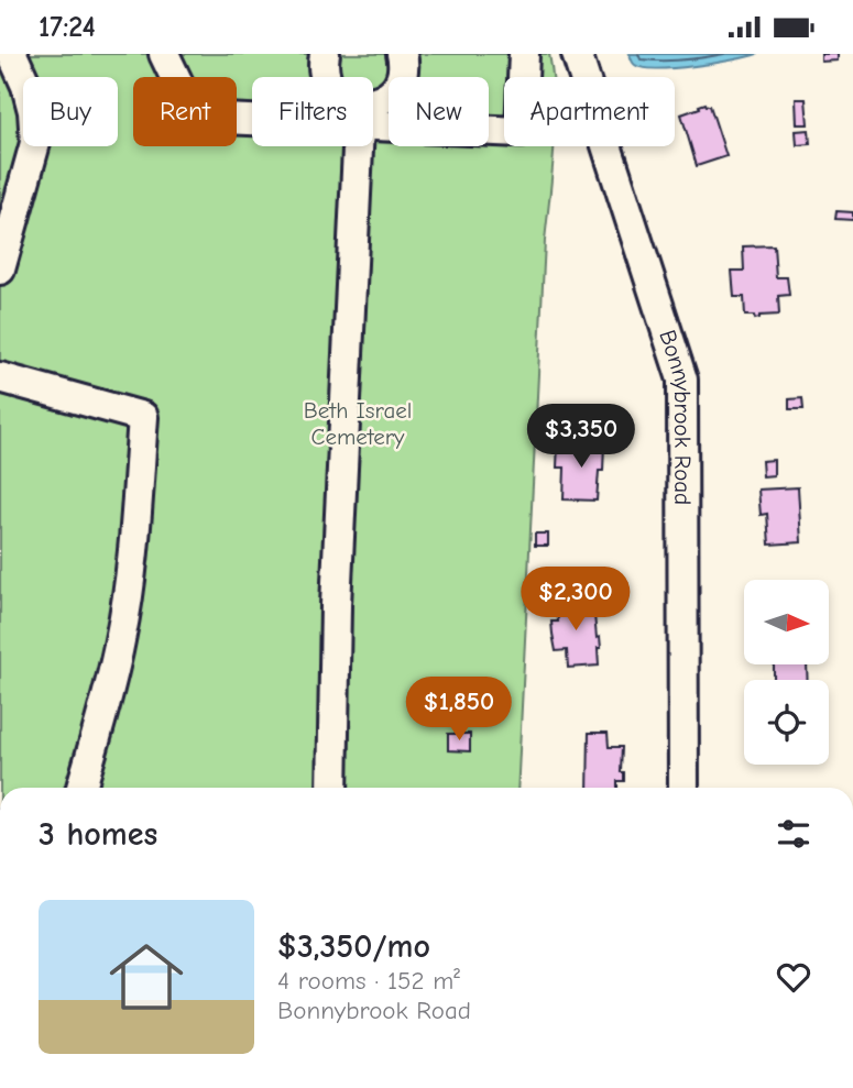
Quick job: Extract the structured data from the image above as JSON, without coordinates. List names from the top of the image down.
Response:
{
  "streets": {
    "street": ["Bonnybrook Road"]
  },
  "parks": ["Beth Israel Cemetery"],
  "north": "right",
  "page": {
    "status": "17:24",
    "chip": [
      "Buy",
      "Rent",
      "Filters",
      "New",
      "Apartment"
    ],
    "price": ["$3,350", "$2,300", "$1,850"],
    "heading": "3 homes",
    "list": [
      {
        "name": "$3,350/mo",
        "note": "4 rooms · 152 m² · Bonnybrook Road"
      }
    ]
  }
}
